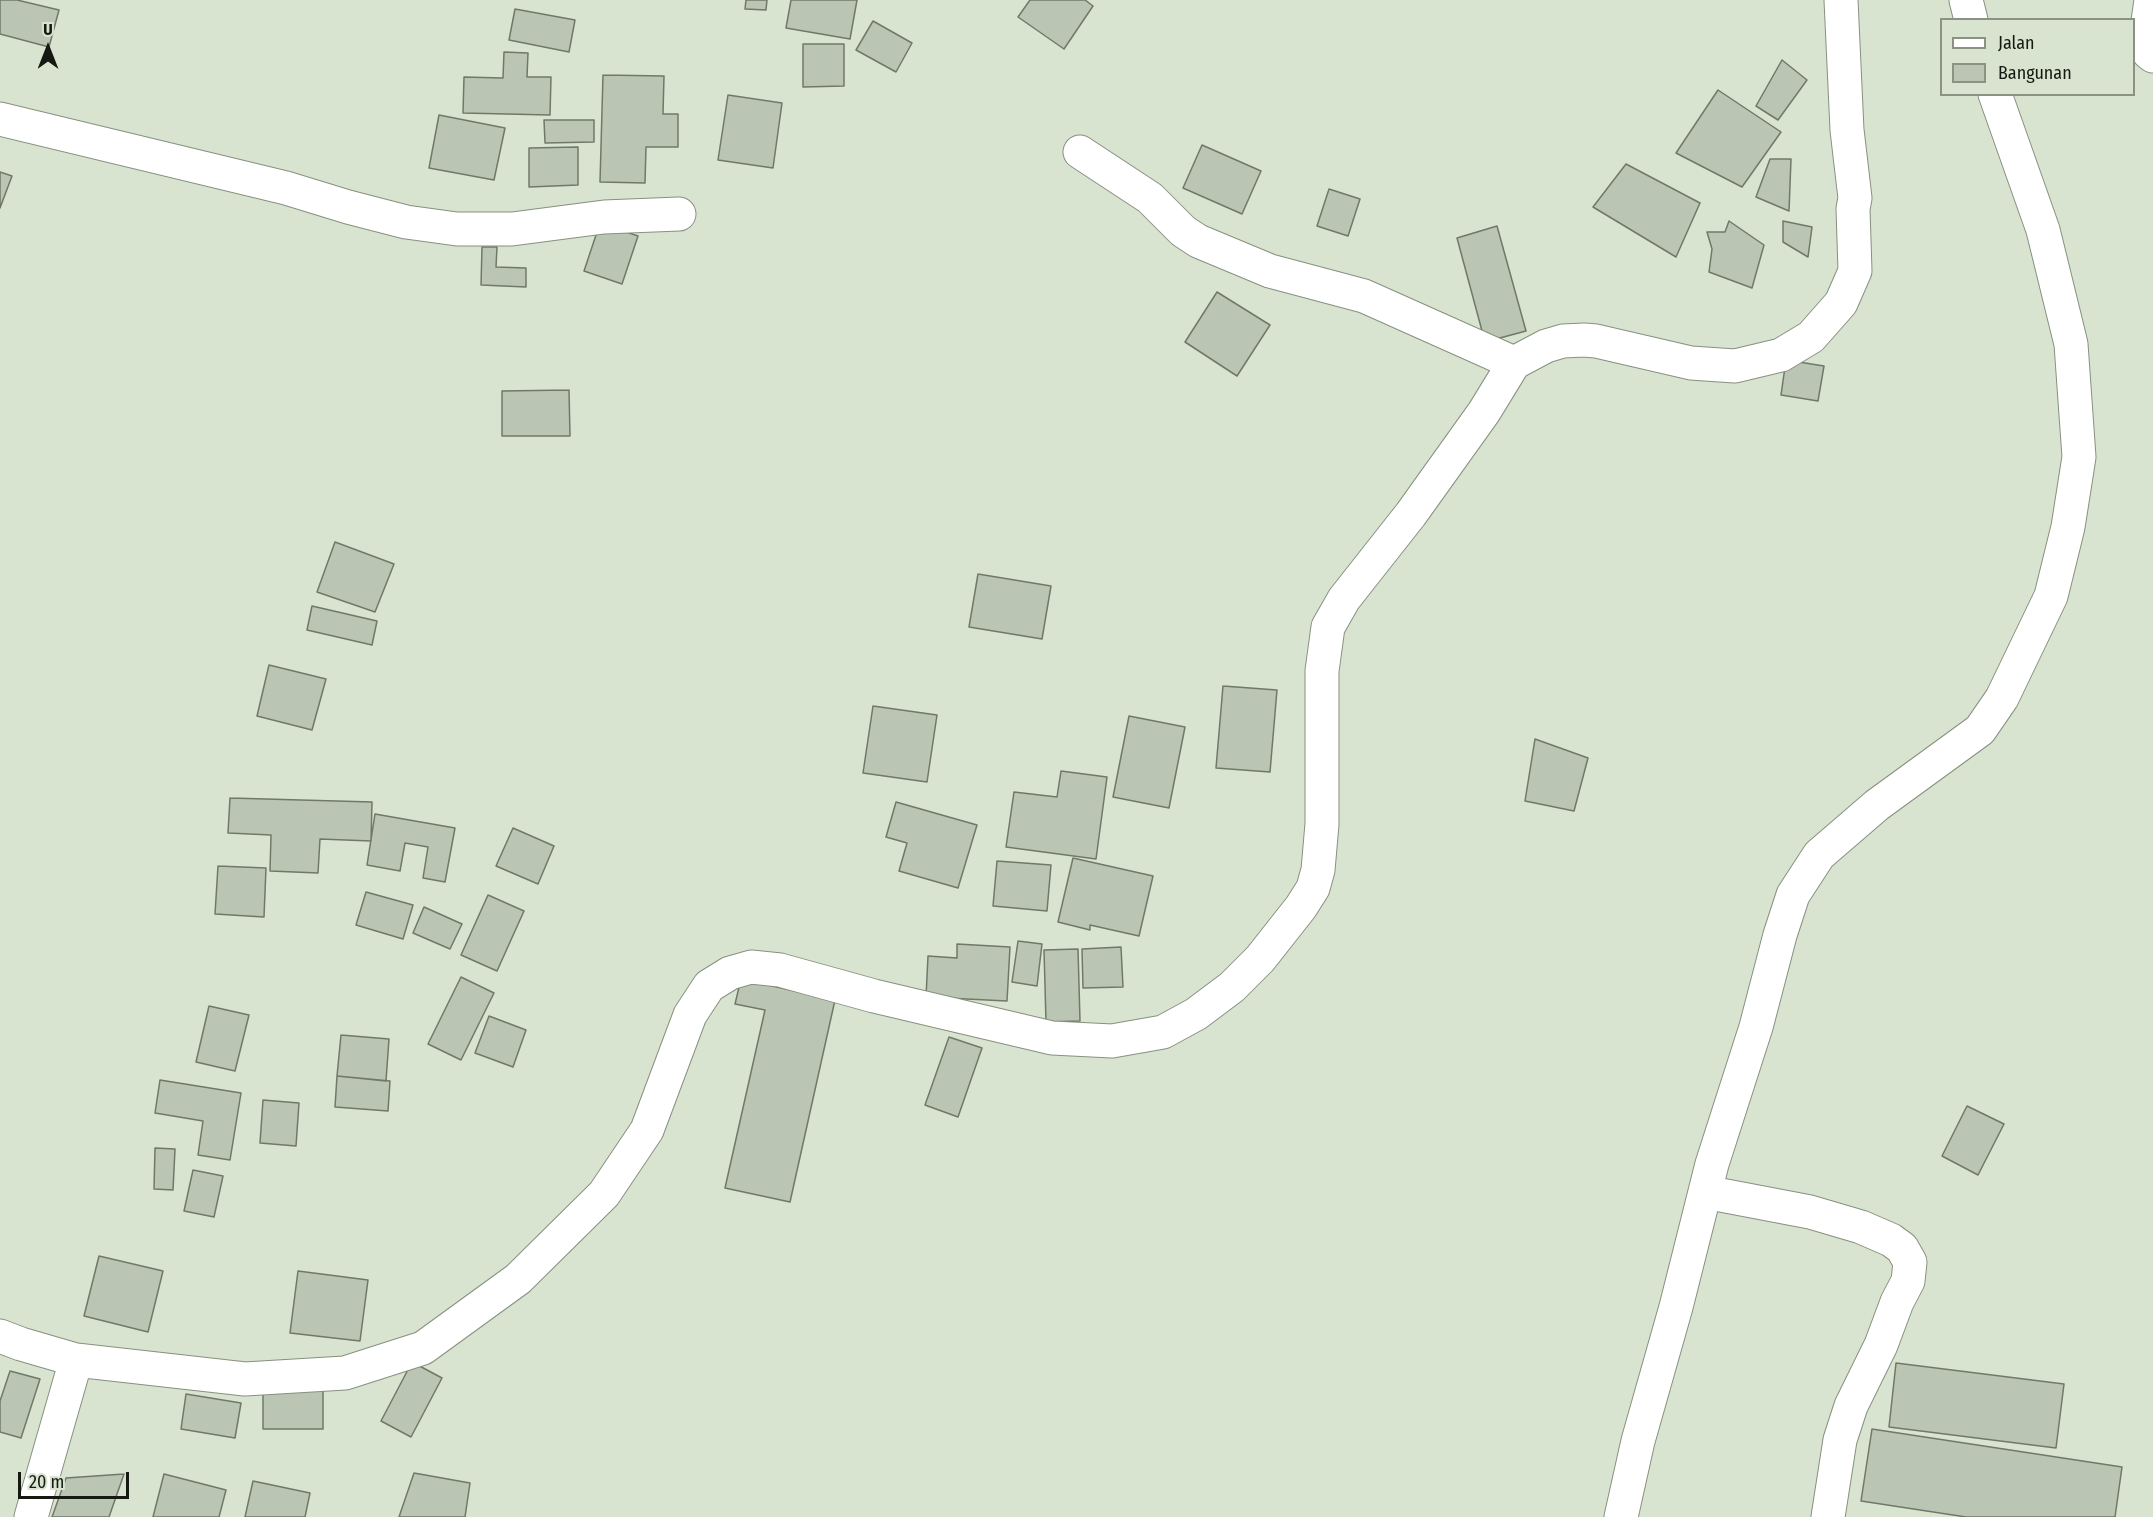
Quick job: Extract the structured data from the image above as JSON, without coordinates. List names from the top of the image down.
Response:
{
  "legend": ["Jalan", "Bangunan"],
  "scale_bar": "20 m",
  "north": "top"
}
